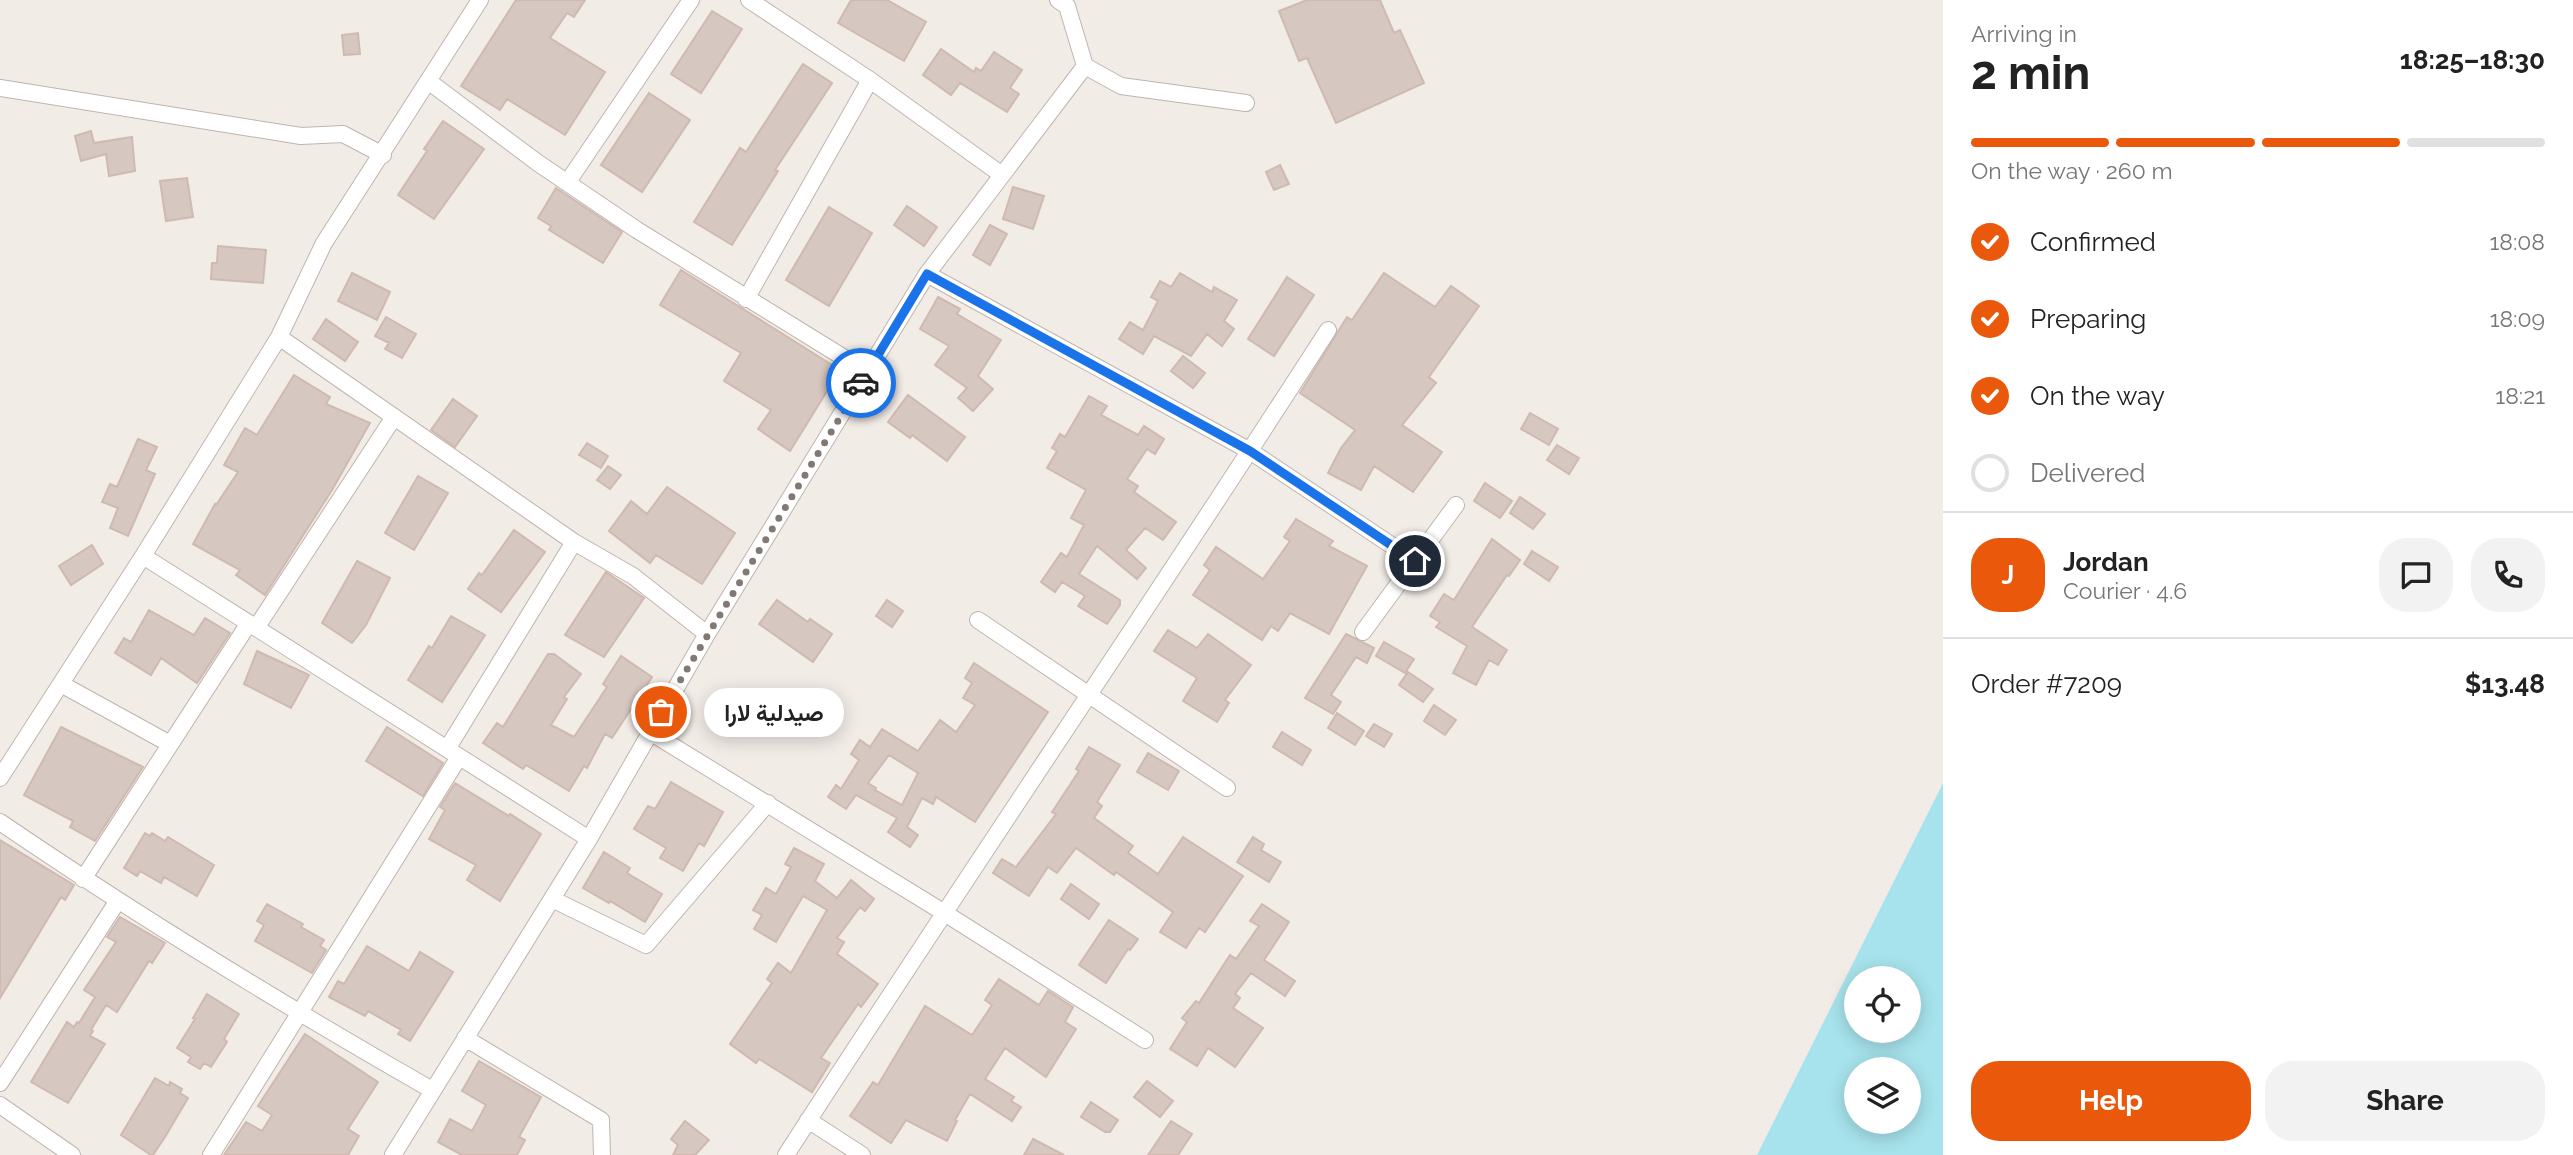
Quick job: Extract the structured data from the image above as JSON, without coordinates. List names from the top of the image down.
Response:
{
  "places": ["صيدلية لارا"],
  "page": {
    "heading": ["2 min", "Arriving in", "18:25–18:30"],
    "panel": [
      "Jordan",
      "Courier · 4.6",
      "Order #7209",
      "$13.48"
    ],
    "bar": "On the way · 260 m",
    "list": [
      ["Confirmed", "18:08"],
      ["Preparing", "18:09"],
      ["On the way", "18:21"],
      "Delivered"
    ],
    "round": "J",
    "bubble": "صيدلية لارا",
    "buttons": ["Help", "Share"]
  }
}
